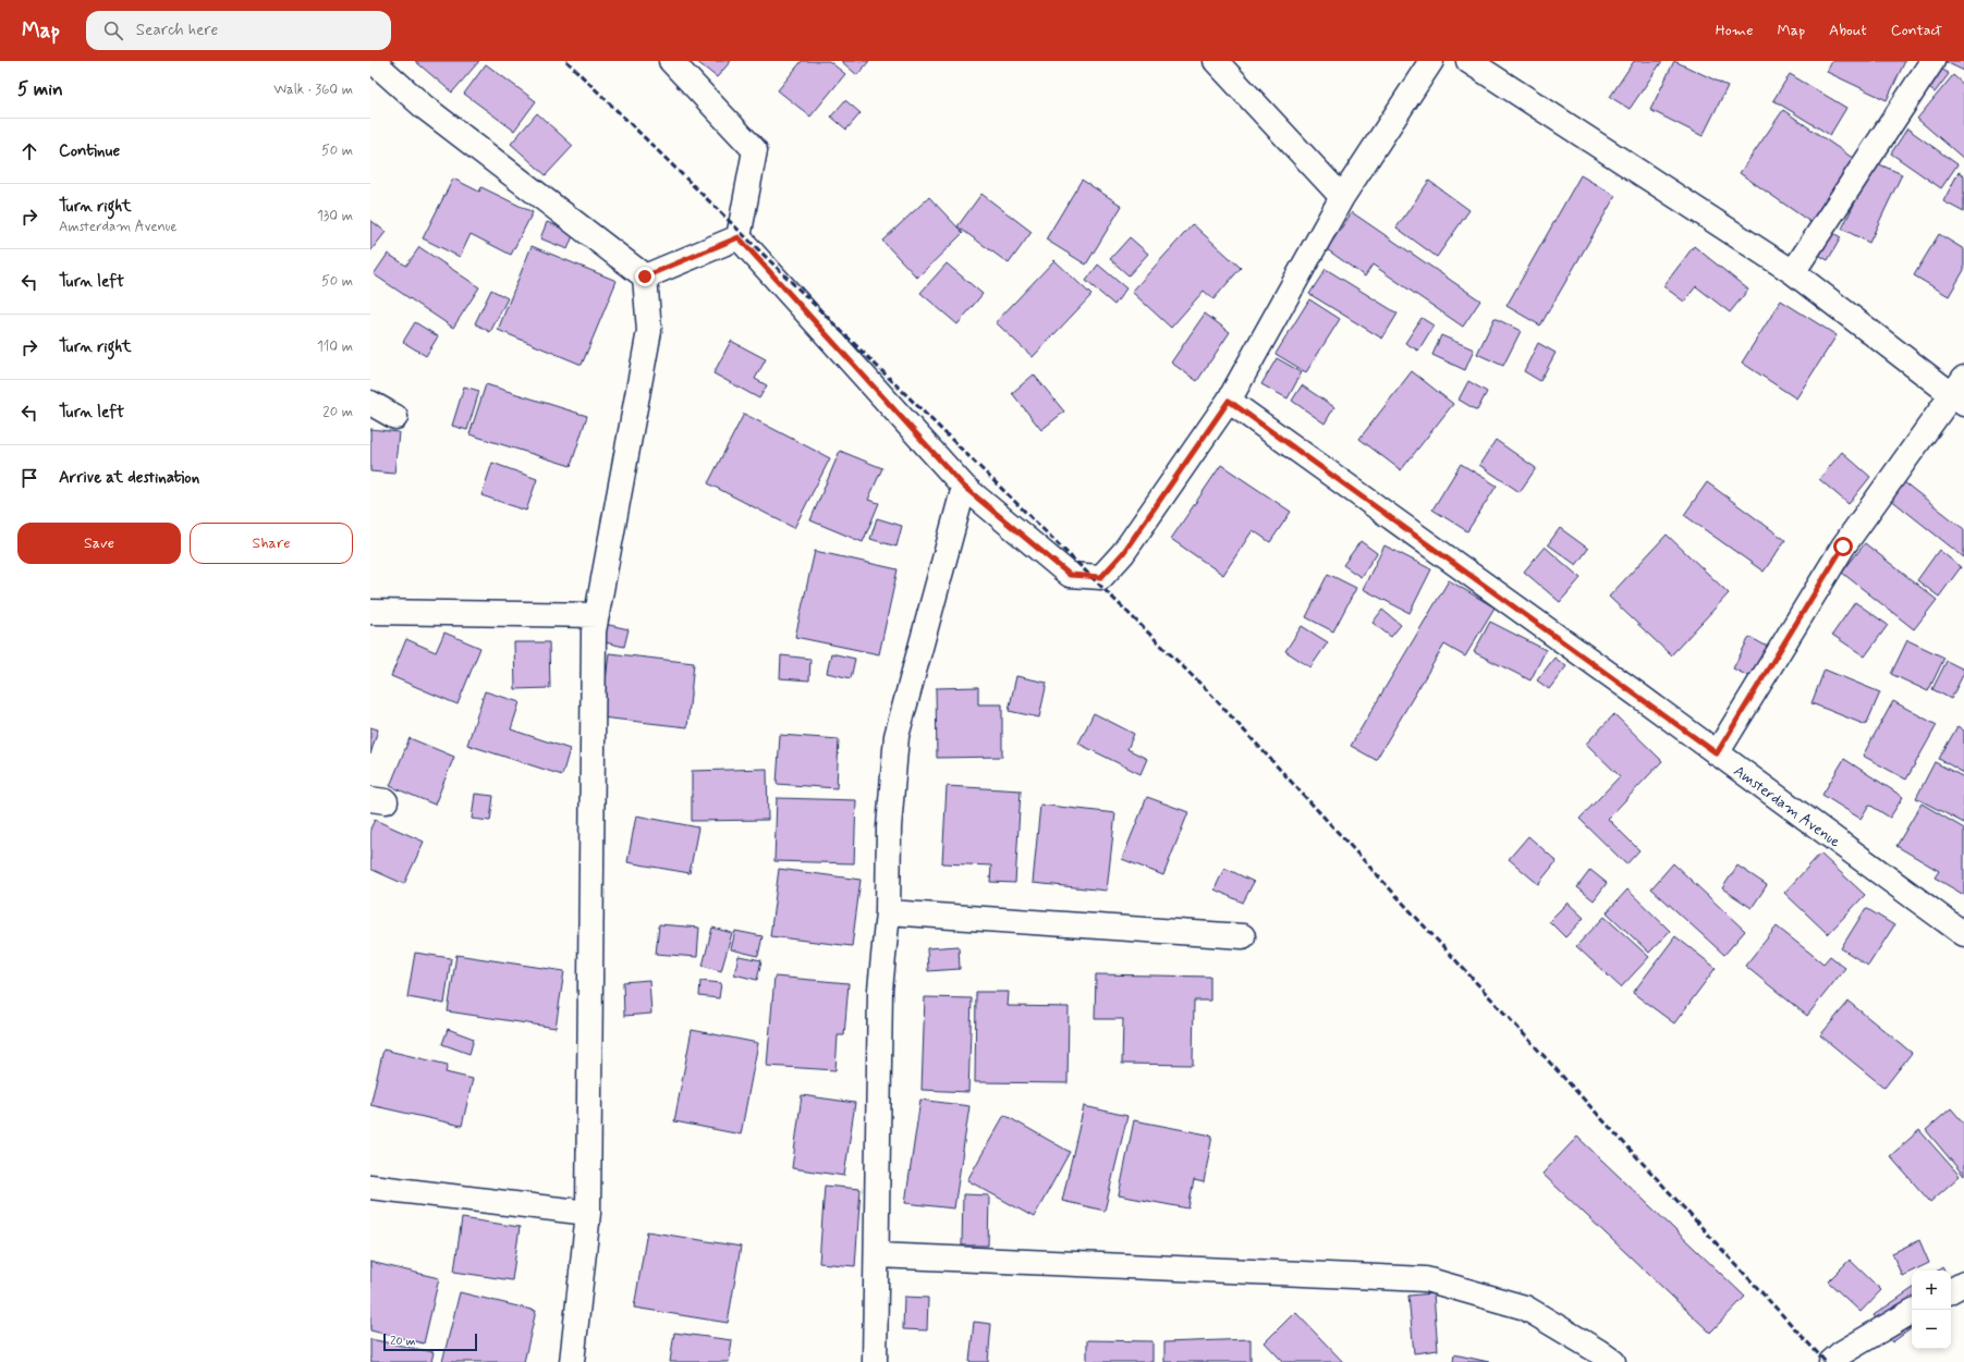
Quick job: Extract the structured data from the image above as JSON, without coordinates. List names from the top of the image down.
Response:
{
  "streets": {
    "street": ["Amsterdam Avenue"]
  },
  "scale_bar": "20 m",
  "page": {
    "header": "Map",
    "search": "Search here",
    "nav": [
      "Home",
      "Map",
      "About",
      "Contact"
    ],
    "heading": ["5 min", "Walk · 360 m"],
    "list": [
      ["Continue", "50 m"],
      ["Turn right", "Amsterdam Avenue", "130 m"],
      ["Turn left", "50 m"],
      ["Turn right", "110 m"],
      ["Turn left", "20 m"],
      "Arrive at destination"
    ],
    "buttons": ["Save", "Share"],
    "map_buttons": ["+", "−"],
    "scale": "20 m"
  }
}
